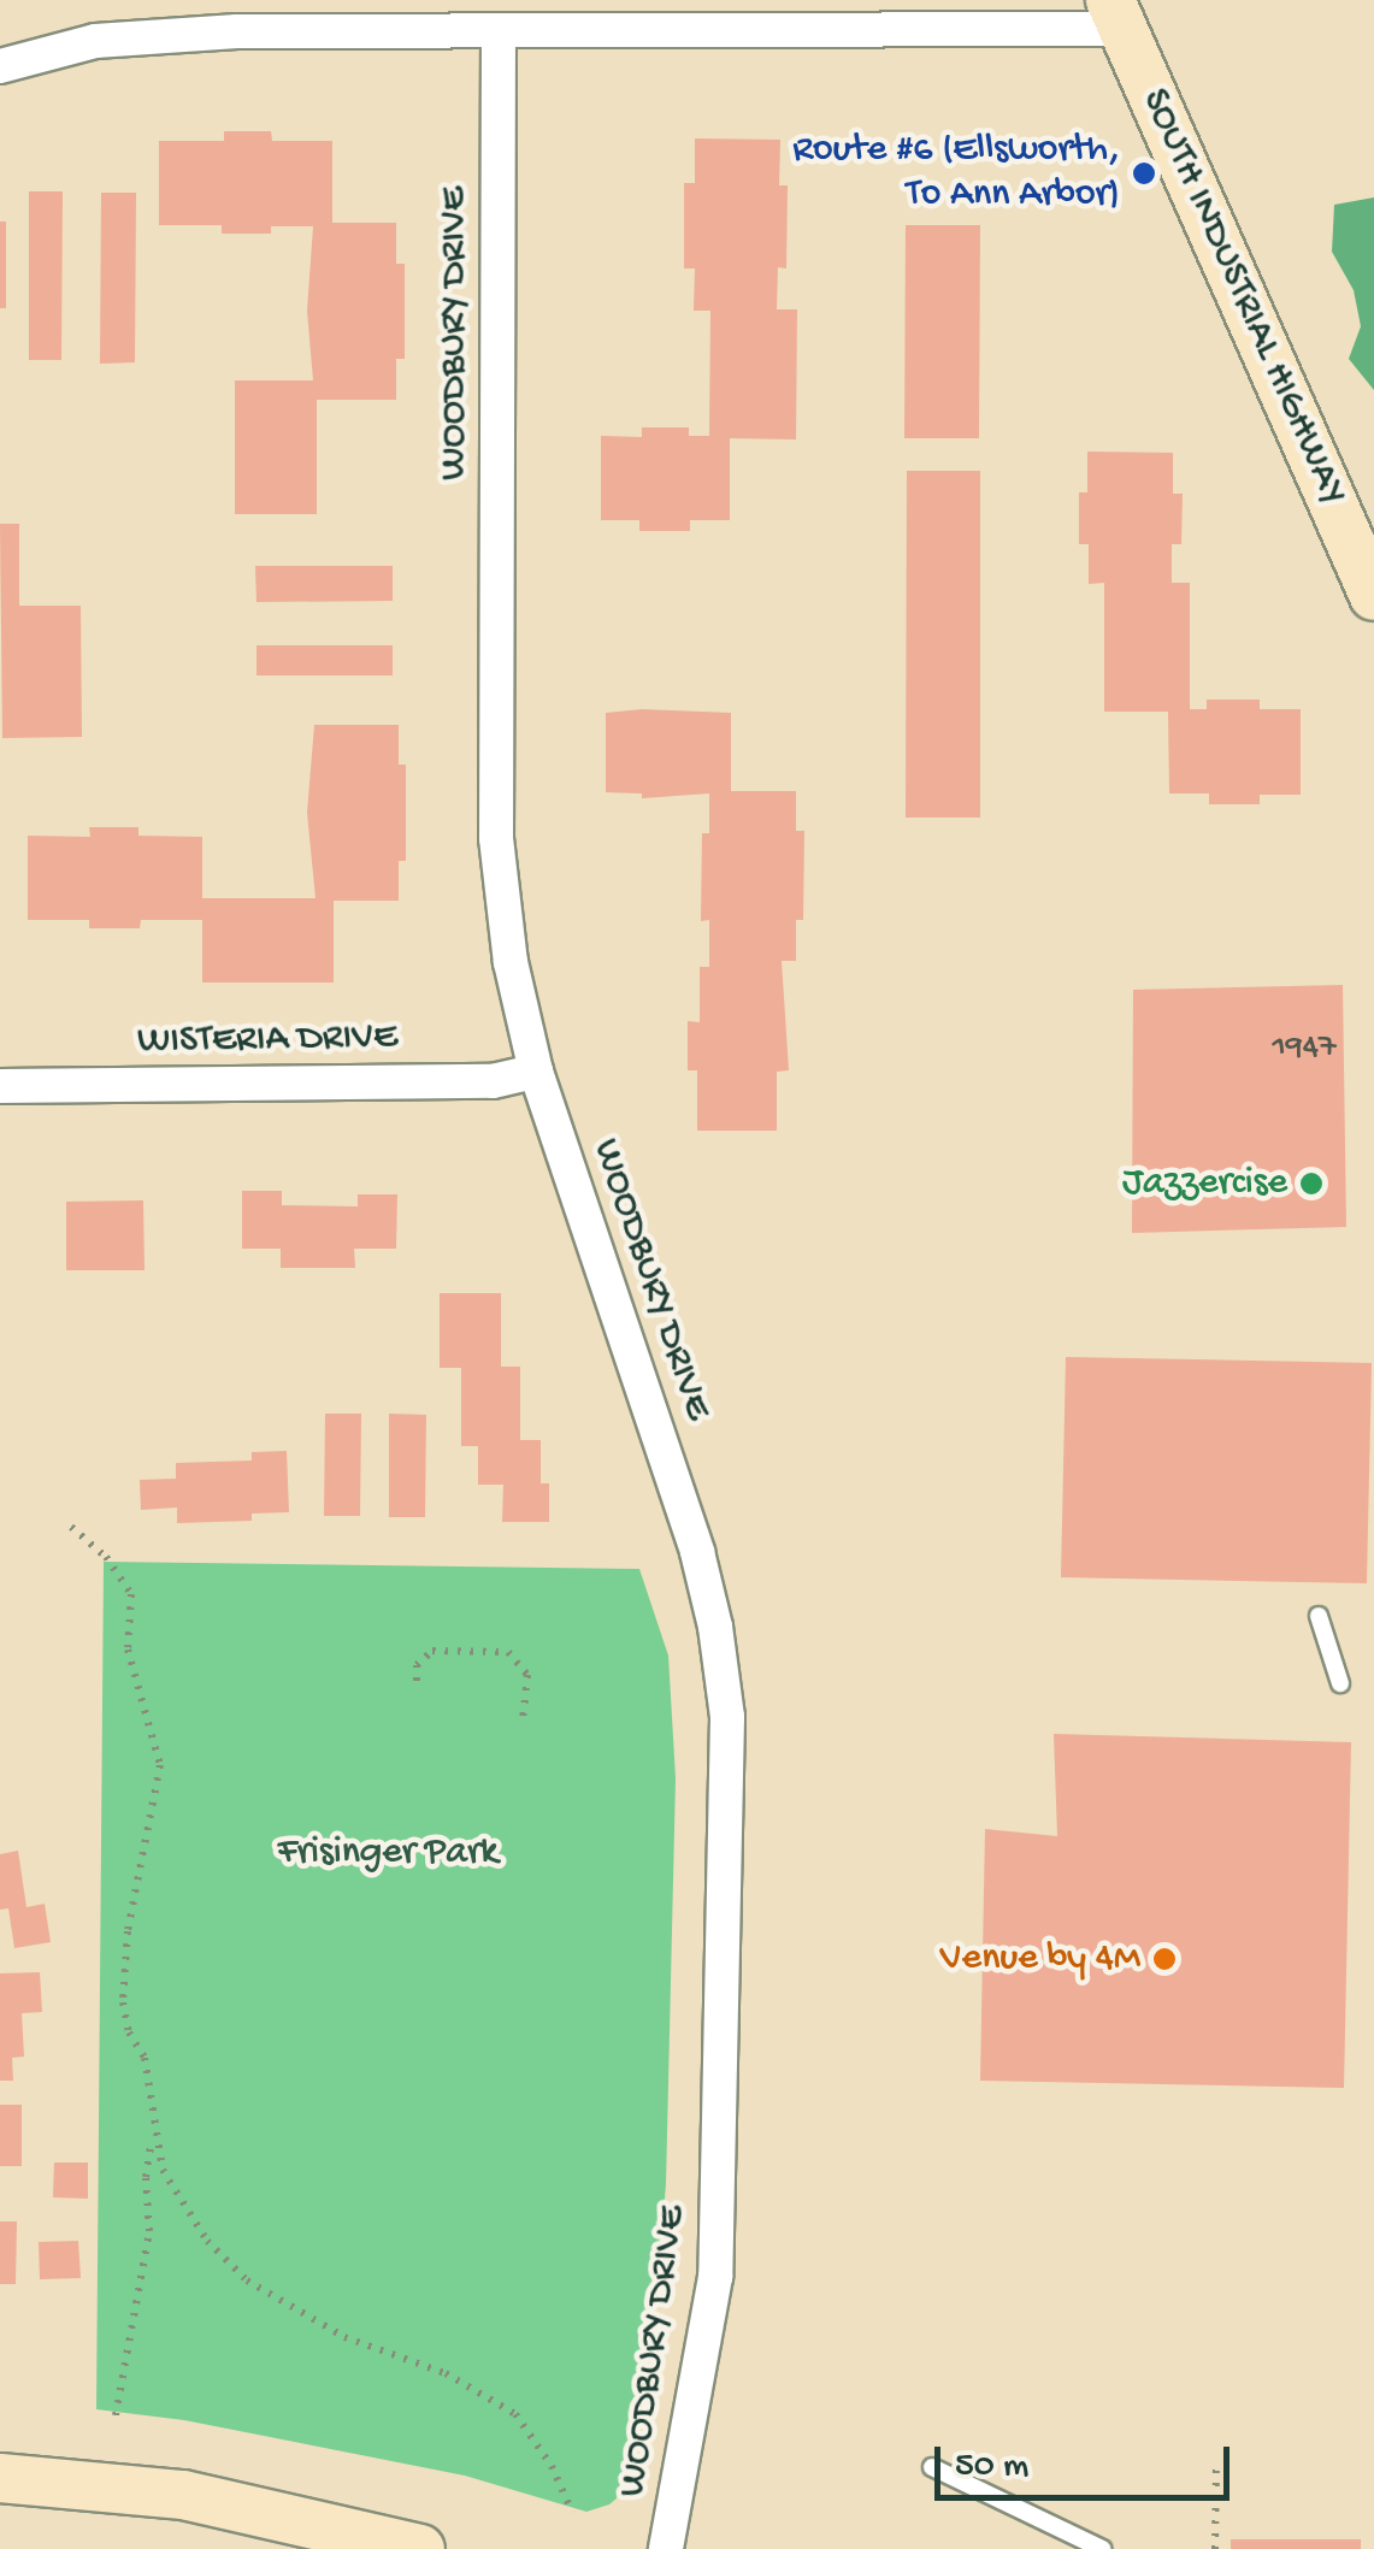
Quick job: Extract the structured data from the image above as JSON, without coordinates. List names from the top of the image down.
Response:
{
  "streets": {
    "street": ["SOUTH INDUSTRIAL HIGHWAY", "WOODBURY DRIVE", "WISTERIA DRIVE"]
  },
  "crossings": [
    ["WOODBURY DRIVE", "WISTERIA DRIVE"]
  ],
  "parks": ["Frisinger Park"],
  "places": ["Route #6 (Ellsworth, To Ann Arbor)", "Jazzercise", "Venue by 4M"],
  "house_numbers": ["1947"],
  "scale_bar": "50 m"
}
